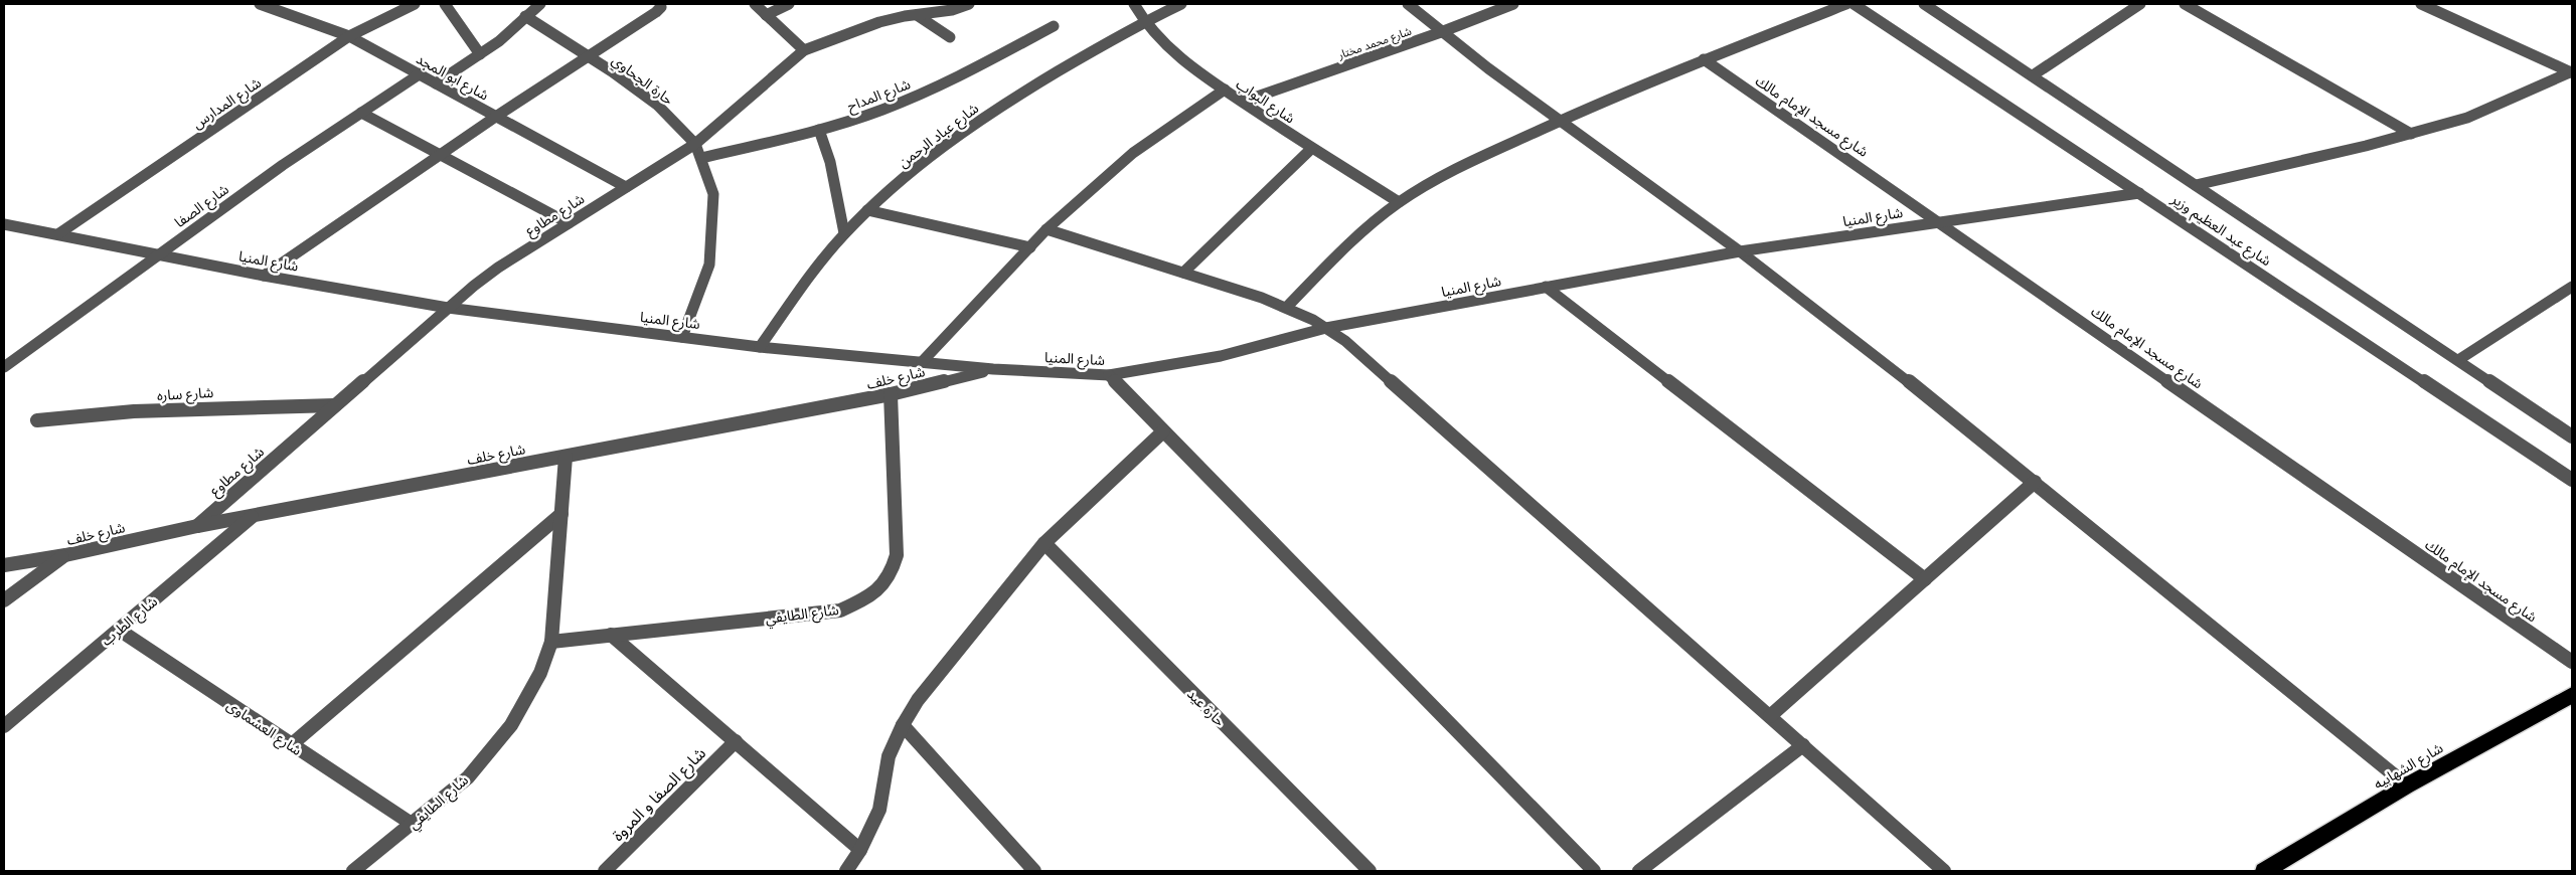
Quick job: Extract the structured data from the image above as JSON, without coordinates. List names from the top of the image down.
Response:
{
  "streets": {
    "highway": ["شارع الشهابيه"],
    "street": [
      "شارع محمد مختار",
      "شارع ابو المجد",
      "حارة الجحاوي",
      "شارع المداح",
      "شارع البواب",
      "شارع المدارس",
      "شارع مسجد الإمام مالك",
      "شارع عباد الرحمن",
      "شارع الصفا",
      "شارع مطاوع",
      "شارع المنيا",
      "شارع عبد العظيم وزير",
      "شارع خلف",
      "شارع ساره",
      "شارع الطايفي",
      "شارع الطرب",
      "حارة عيد",
      "شارع العشماوى",
      "شارع الصفا و المروة"
    ]
  },
  "crossings": [
    ["شارع محمد مختار", "شارع البواب"],
    ["شارع ابو المجد", "شارع المدارس"],
    ["شارع ابو المجد", "شارع الصفا"],
    ["شارع ابو المجد", "شارع مطاوع"],
    ["حارة الجحاوي", "شارع المداح"],
    ["حارة الجحاوي", "شارع مطاوع"],
    ["حارة الجحاوي", "شارع المنيا"],
    ["شارع البواب", "شارع عباد الرحمن"],
    ["شارع المدارس", "شارع المنيا"],
    ["شارع مسجد الإمام مالك", "شارع المنيا"],
    ["شارع عباد الرحمن", "شارع المنيا"],
    ["شارع الصفا", "شارع المنيا"],
    ["شارع مطاوع", "شارع المنيا"],
    ["شارع مطاوع", "شارع خلف"],
    ["شارع مطاوع", "شارع ساره"],
    ["شارع المنيا", "شارع عبد العظيم وزير"],
    ["شارع المنيا", "شارع خلف"],
    ["شارع خلف", "شارع الطايفي"],
    ["شارع خلف", "شارع الطرب"],
    ["شارع الطايفي", "شارع العشماوى"],
    ["شارع الطرب", "شارع العشماوى"]
  ]
}
